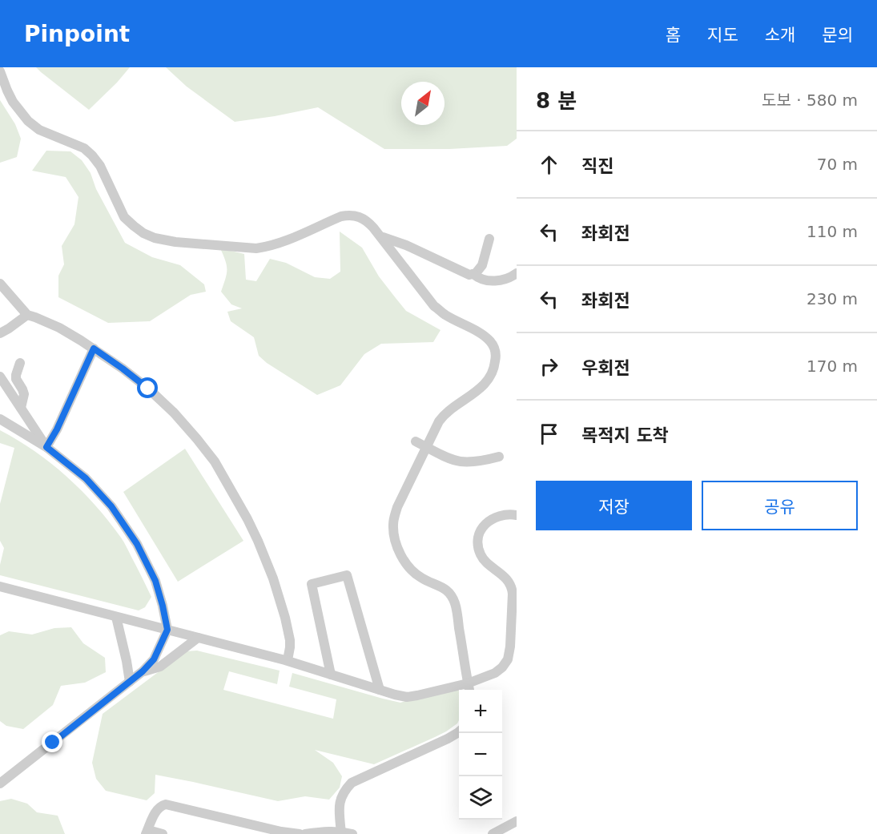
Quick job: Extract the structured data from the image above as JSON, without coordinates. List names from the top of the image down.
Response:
{
  "north": "top right",
  "page": {
    "header": "Pinpoint",
    "nav": [
      "홈",
      "지도",
      "소개",
      "문의"
    ],
    "heading": ["8 분", "도보 · 580 m"],
    "list": [
      ["직진", "70 m"],
      ["좌회전", "110 m"],
      ["좌회전", "230 m"],
      ["우회전", "170 m"],
      "목적지 도착"
    ],
    "buttons": ["저장", "공유"],
    "map_buttons": ["+", "−"]
  }
}
